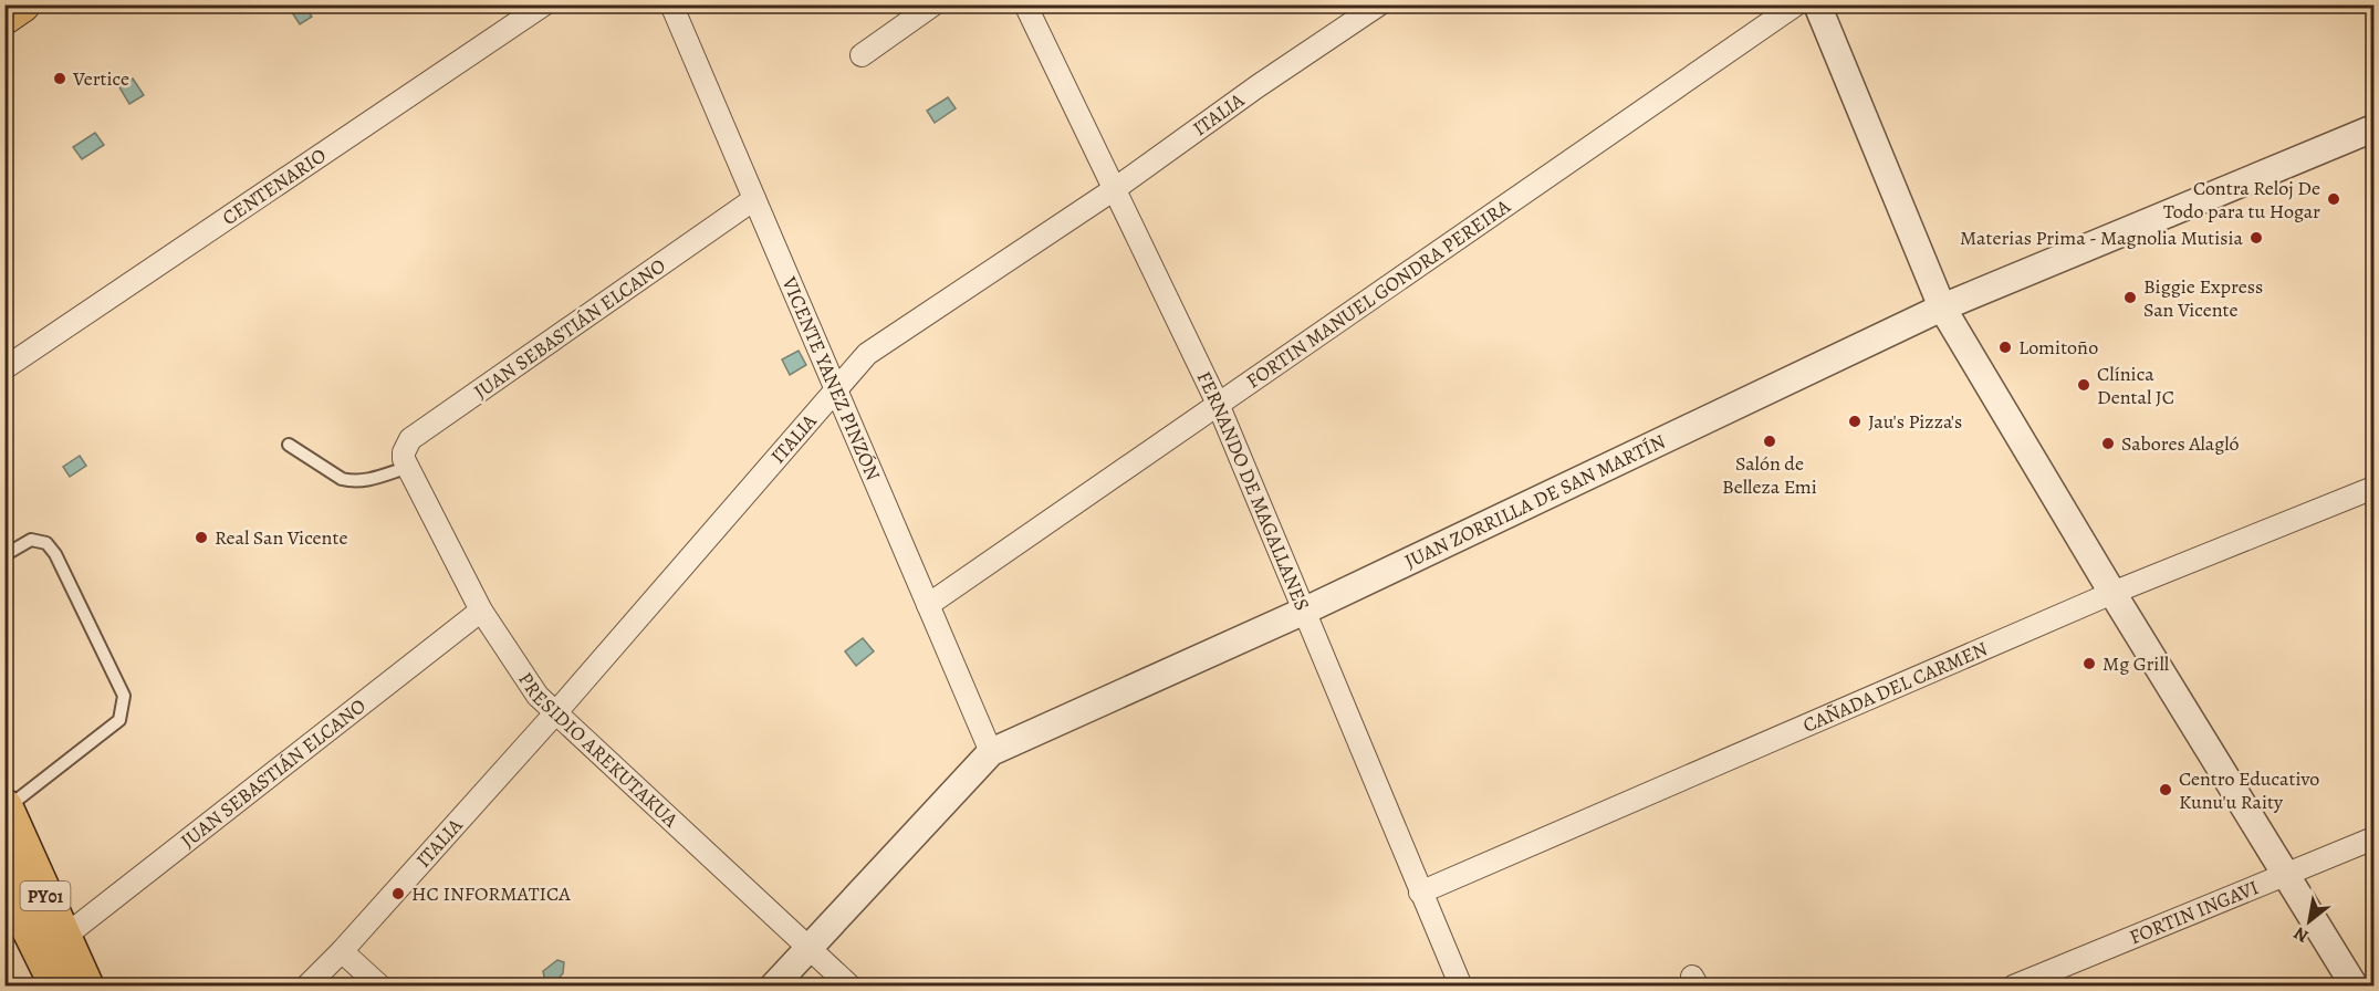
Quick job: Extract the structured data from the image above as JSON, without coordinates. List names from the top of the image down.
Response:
{
  "streets": {
    "highway": ["PY01"],
    "street": [
      "ITALIA",
      "CENTENARIO",
      "FORTIN MANUEL GONDRA PEREIRA",
      "JUAN SEBASTIÁN ELCANO",
      "VICENTE YANEZ PINZÓN",
      "FERNANDO DE MAGALLANES",
      "JUAN ZORRILLA DE SAN MARTÍN",
      "CAÑADA DEL CARMEN",
      "PRESIDIO AREKUTAKUA",
      "FORTIN INGAVI"
    ]
  },
  "crossings": [
    ["ITALIA", "VICENTE YANEZ PINZÓN"],
    ["ITALIA", "FERNANDO DE MAGALLANES"],
    ["ITALIA", "PRESIDIO AREKUTAKUA"],
    ["FORTIN MANUEL GONDRA PEREIRA", "VICENTE YANEZ PINZÓN"],
    ["FORTIN MANUEL GONDRA PEREIRA", "FERNANDO DE MAGALLANES"],
    ["JUAN SEBASTIÁN ELCANO", "VICENTE YANEZ PINZÓN"],
    ["JUAN SEBASTIÁN ELCANO", "PRESIDIO AREKUTAKUA"],
    ["JUAN SEBASTIÁN ELCANO", "PY01"],
    ["VICENTE YANEZ PINZÓN", "JUAN ZORRILLA DE SAN MARTÍN"],
    ["FERNANDO DE MAGALLANES", "JUAN ZORRILLA DE SAN MARTÍN"],
    ["FERNANDO DE MAGALLANES", "CAÑADA DEL CARMEN"],
    ["JUAN ZORRILLA DE SAN MARTÍN", "PRESIDIO AREKUTAKUA"]
  ],
  "places": [
    "Vertice",
    "Contra Reloj De Todo para tu Hogar",
    "Materias Prima - Magnolia Mutisia",
    "Biggie Express San Vicente",
    "Lomitoño",
    "Clínica Dental JC",
    "Jau's Pizza's",
    "Salón de Belleza Emi",
    "Sabores Alagló",
    "Real San Vicente",
    "Mg Grill",
    "Centro Educativo Kunu'u Raity",
    "HC INFORMATICA"
  ],
  "north": "bottom left"
}
